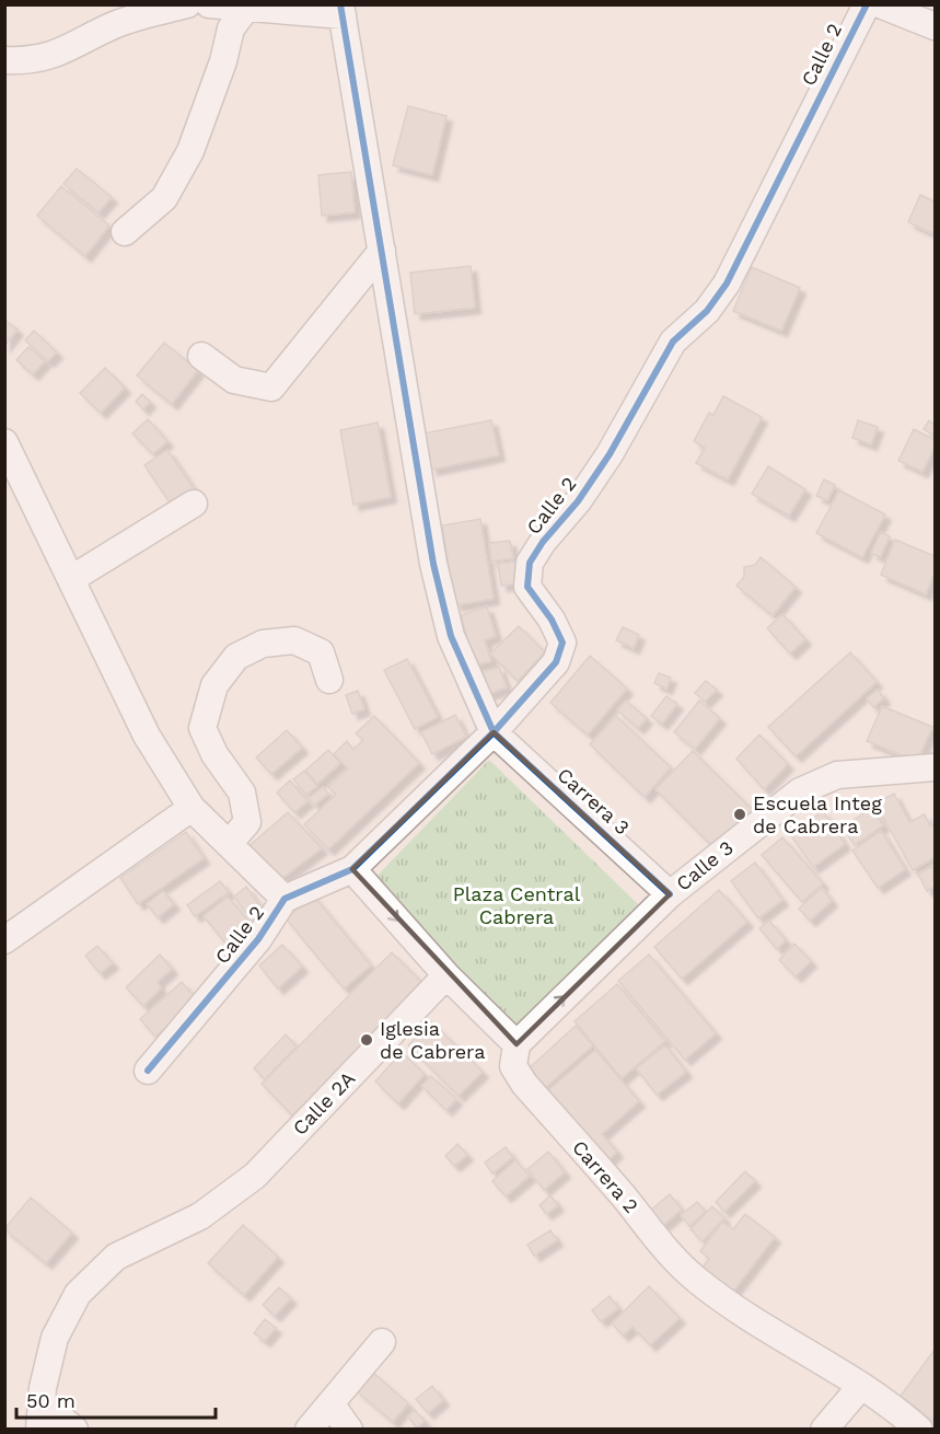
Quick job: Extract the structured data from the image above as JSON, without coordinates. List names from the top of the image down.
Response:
{
  "streets": {
    "street": [
      "Calle 2",
      "Carrera 3",
      "Calle 3",
      "Calle 2A",
      "Carrera 2"
    ]
  },
  "crossings": [
    ["Calle 2", "Carrera 3"],
    ["Carrera 3", "Calle 3"],
    ["Calle 3", "Carrera 2"]
  ],
  "one_way": ["Calle 3"],
  "parks": ["Plaza Central Cabrera"],
  "places": ["Escuela Integ de Cabrera", "Iglesia de Cabrera"],
  "scale_bar": "50 m"
}
